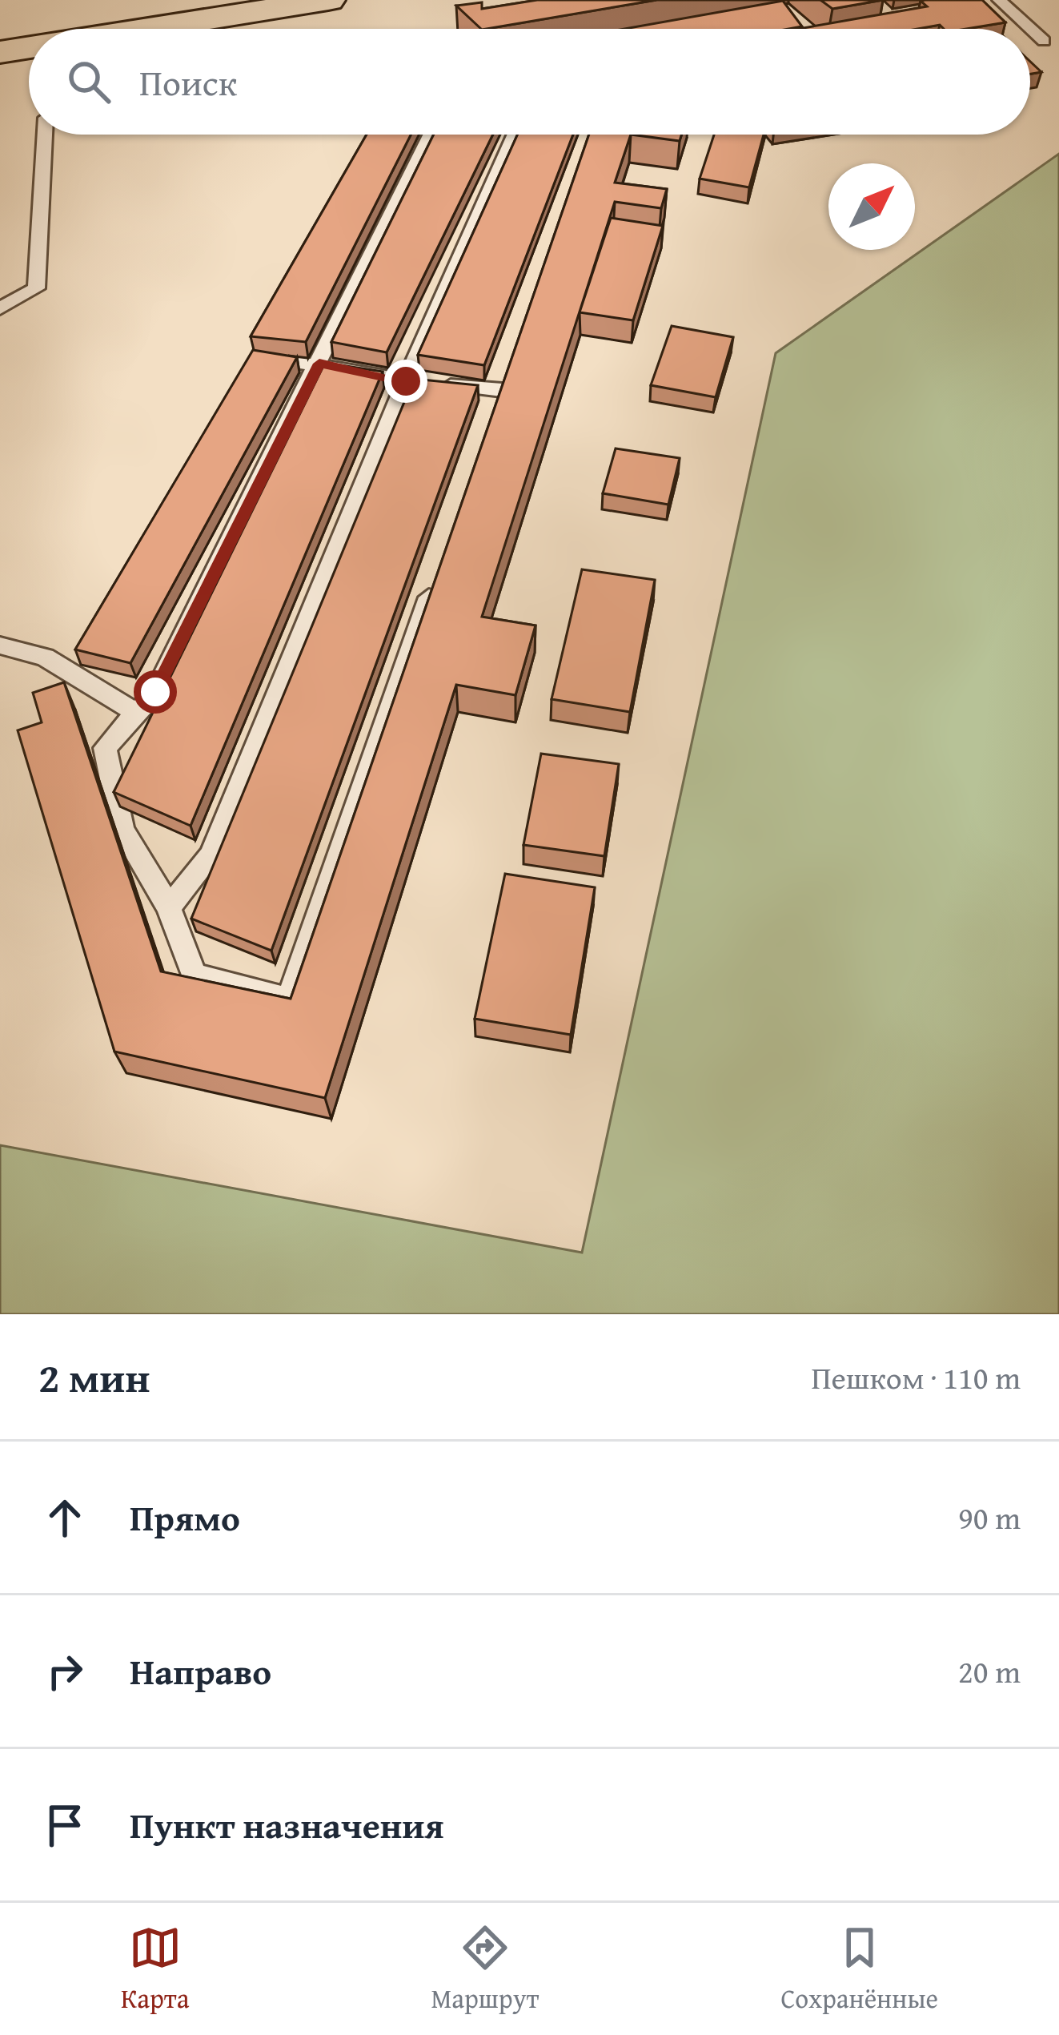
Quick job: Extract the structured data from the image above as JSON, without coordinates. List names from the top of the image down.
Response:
{
  "north": "top right",
  "page": {
    "search": "Поиск",
    "heading": ["2 мин", "Пешком · 110 m"],
    "list": [
      ["Прямо", "90 m"],
      ["Направо", "20 m"],
      "Пункт назначения"
    ],
    "nav": ["Карта", "Маршрут", "Сохранённые"]
  }
}
